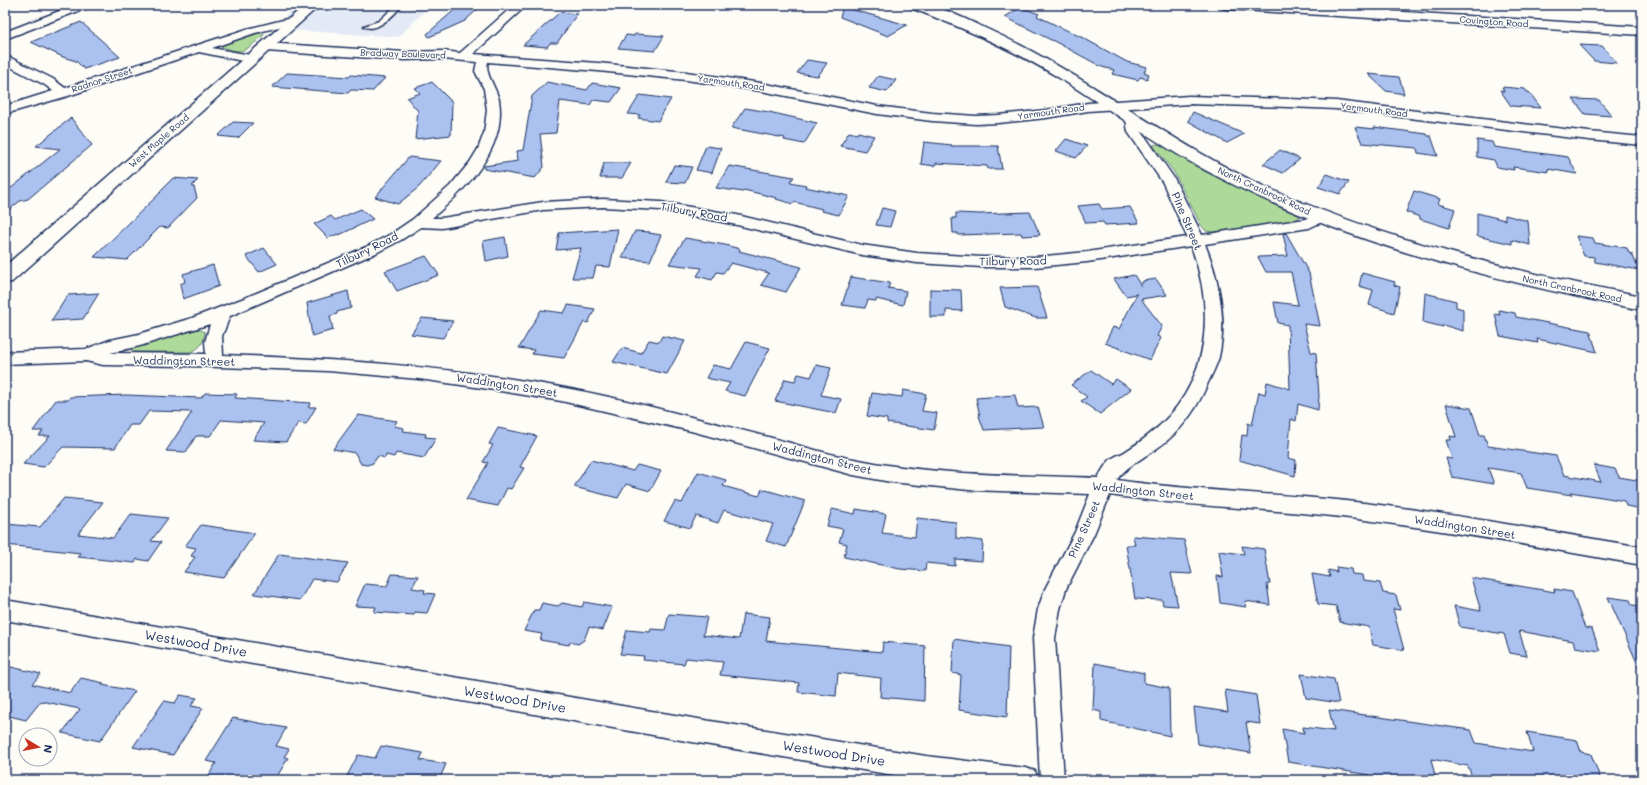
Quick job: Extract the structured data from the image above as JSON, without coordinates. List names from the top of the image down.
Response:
{
  "streets": {
    "street": [
      "Covington Road",
      "Bradway Boulevard",
      "Radnor Street",
      "Yarmouth Road",
      "West Maple Road",
      "North Cranbrook Road",
      "Tilbury Road",
      "Pine Street",
      "Waddington Street",
      "Westwood Drive"
    ]
  },
  "crossings": [
    ["Bradway Boulevard", "Yarmouth Road"],
    ["Bradway Boulevard", "West Maple Road"],
    ["Radnor Street", "West Maple Road"],
    ["Yarmouth Road", "North Cranbrook Road"],
    ["North Cranbrook Road", "Tilbury Road"],
    ["North Cranbrook Road", "Pine Street"],
    ["Tilbury Road", "Pine Street"],
    ["Tilbury Road", "Waddington Street"],
    ["Pine Street", "Waddington Street"]
  ],
  "north": "right"
}
